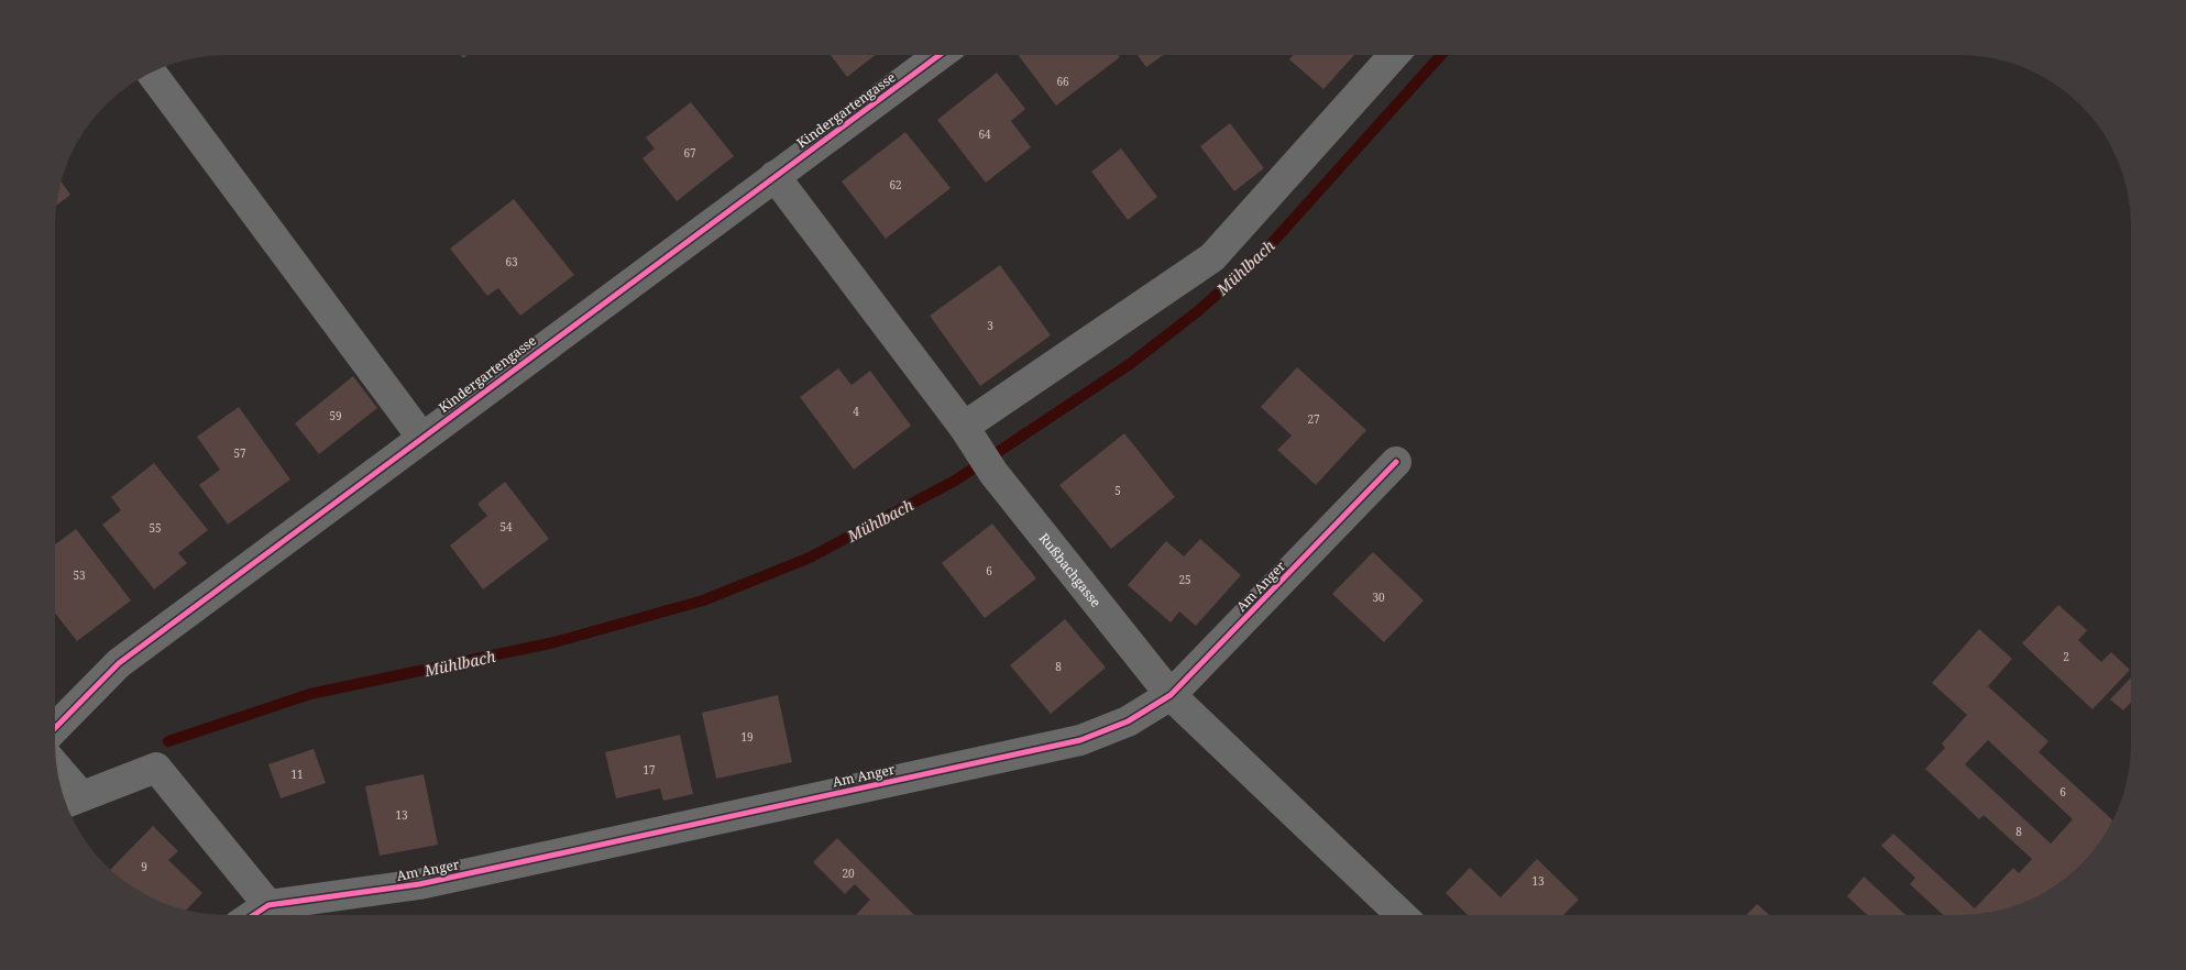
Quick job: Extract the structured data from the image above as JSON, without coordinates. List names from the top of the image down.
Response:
{
  "streets": {
    "street": ["Kindergartengasse", "Rußbachgasse", "Am Anger"]
  },
  "crossings": [
    ["Kindergartengasse", "Rußbachgasse"],
    ["Rußbachgasse", "Am Anger"]
  ],
  "water": ["Mühlbach"],
  "house_numbers": [
    "66",
    "64",
    "67",
    "62",
    "63",
    "3",
    "4",
    "59",
    "27",
    "57",
    "5",
    "54",
    "55",
    "6",
    "53",
    "25",
    "30",
    "2",
    "8",
    "19",
    "17",
    "11",
    "6",
    "13",
    "8",
    "9",
    "20",
    "13"
  ]
}
